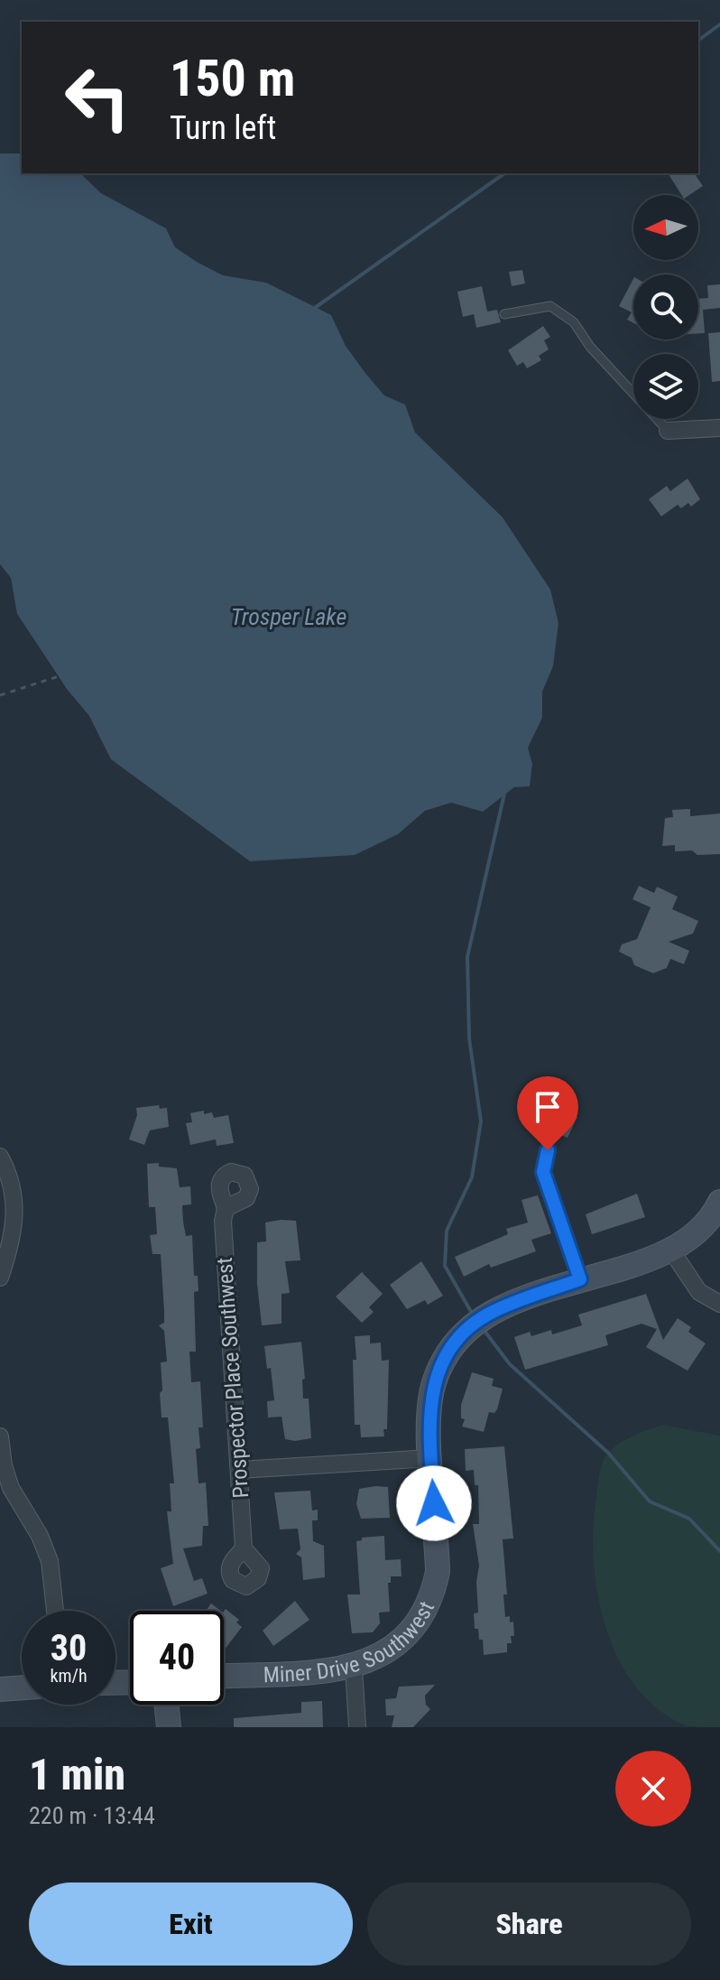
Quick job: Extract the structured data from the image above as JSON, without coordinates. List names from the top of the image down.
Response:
{
  "streets": {
    "street": ["Prospector Place Southwest", "Miner Drive Southwest"]
  },
  "water": ["Trosper Lake"],
  "north": "left",
  "page": {
    "turn": ["150 m", "Turn left"],
    "speed": "30 km/h",
    "limit": "40",
    "heading": ["1 min", "220 m · 13:44"],
    "buttons": ["Exit", "Share"]
  }
}
